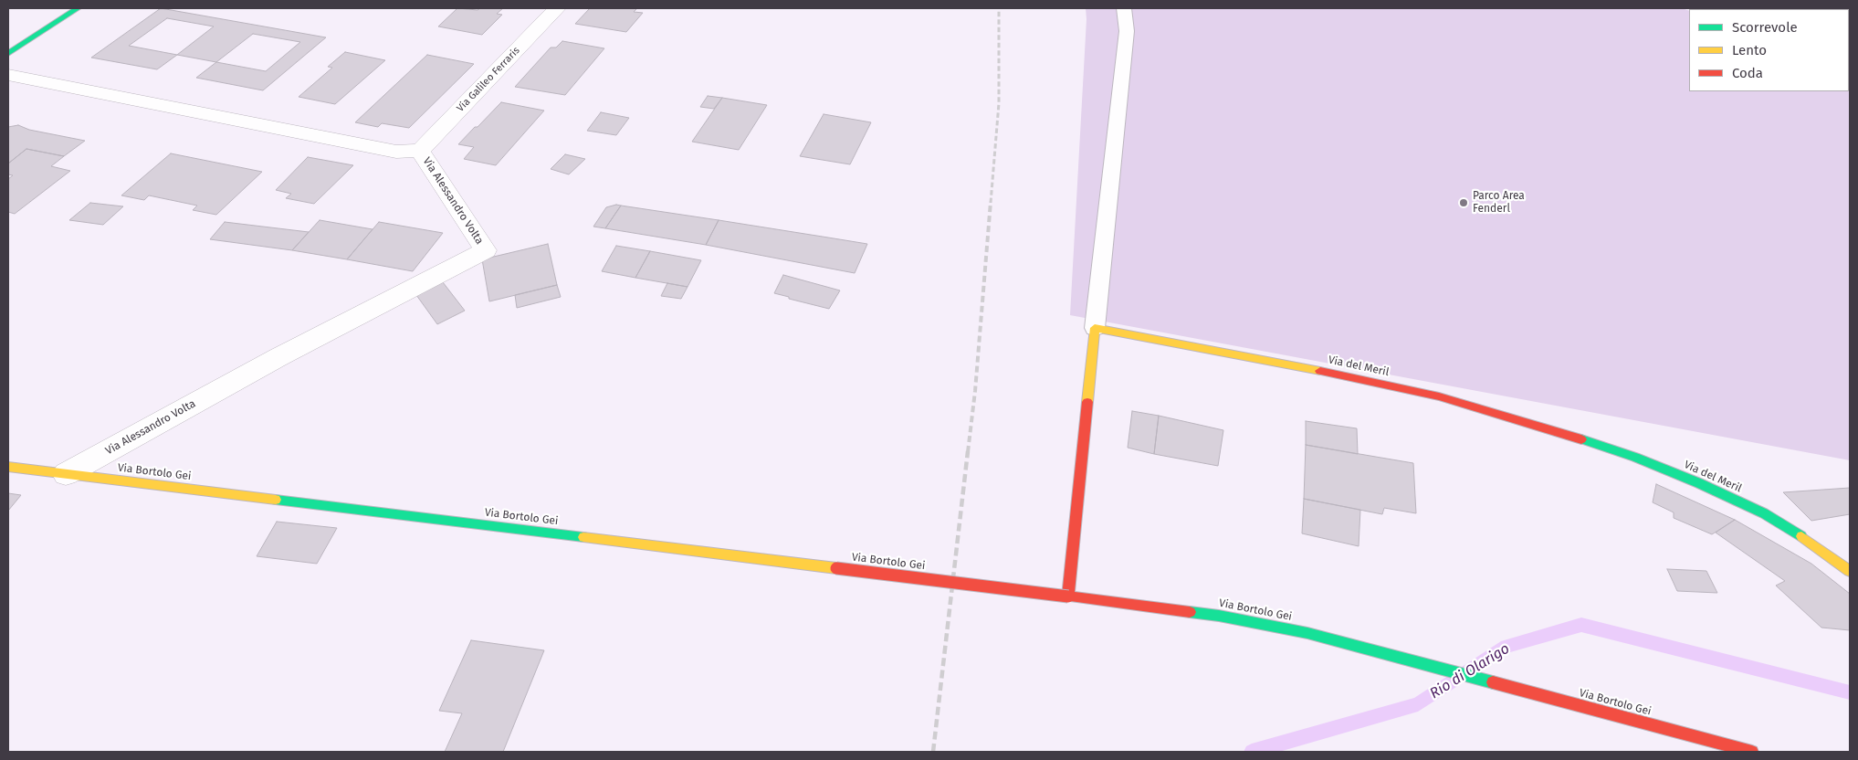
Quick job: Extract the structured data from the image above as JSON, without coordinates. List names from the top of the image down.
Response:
{
  "streets": {
    "street": [
      "Via Galileo Ferraris",
      "Via Alessandro Volta",
      "Via del Meril",
      "Via Bortolo Gei"
    ]
  },
  "crossings": [
    ["Via Galileo Ferraris", "Via Alessandro Volta"],
    ["Via Alessandro Volta", "Via Bortolo Gei"]
  ],
  "water": ["Rio di Olarigo"],
  "places": ["Parco Area Fenderl"],
  "legend": ["Scorrevole", "Lento", "Coda"]
}
